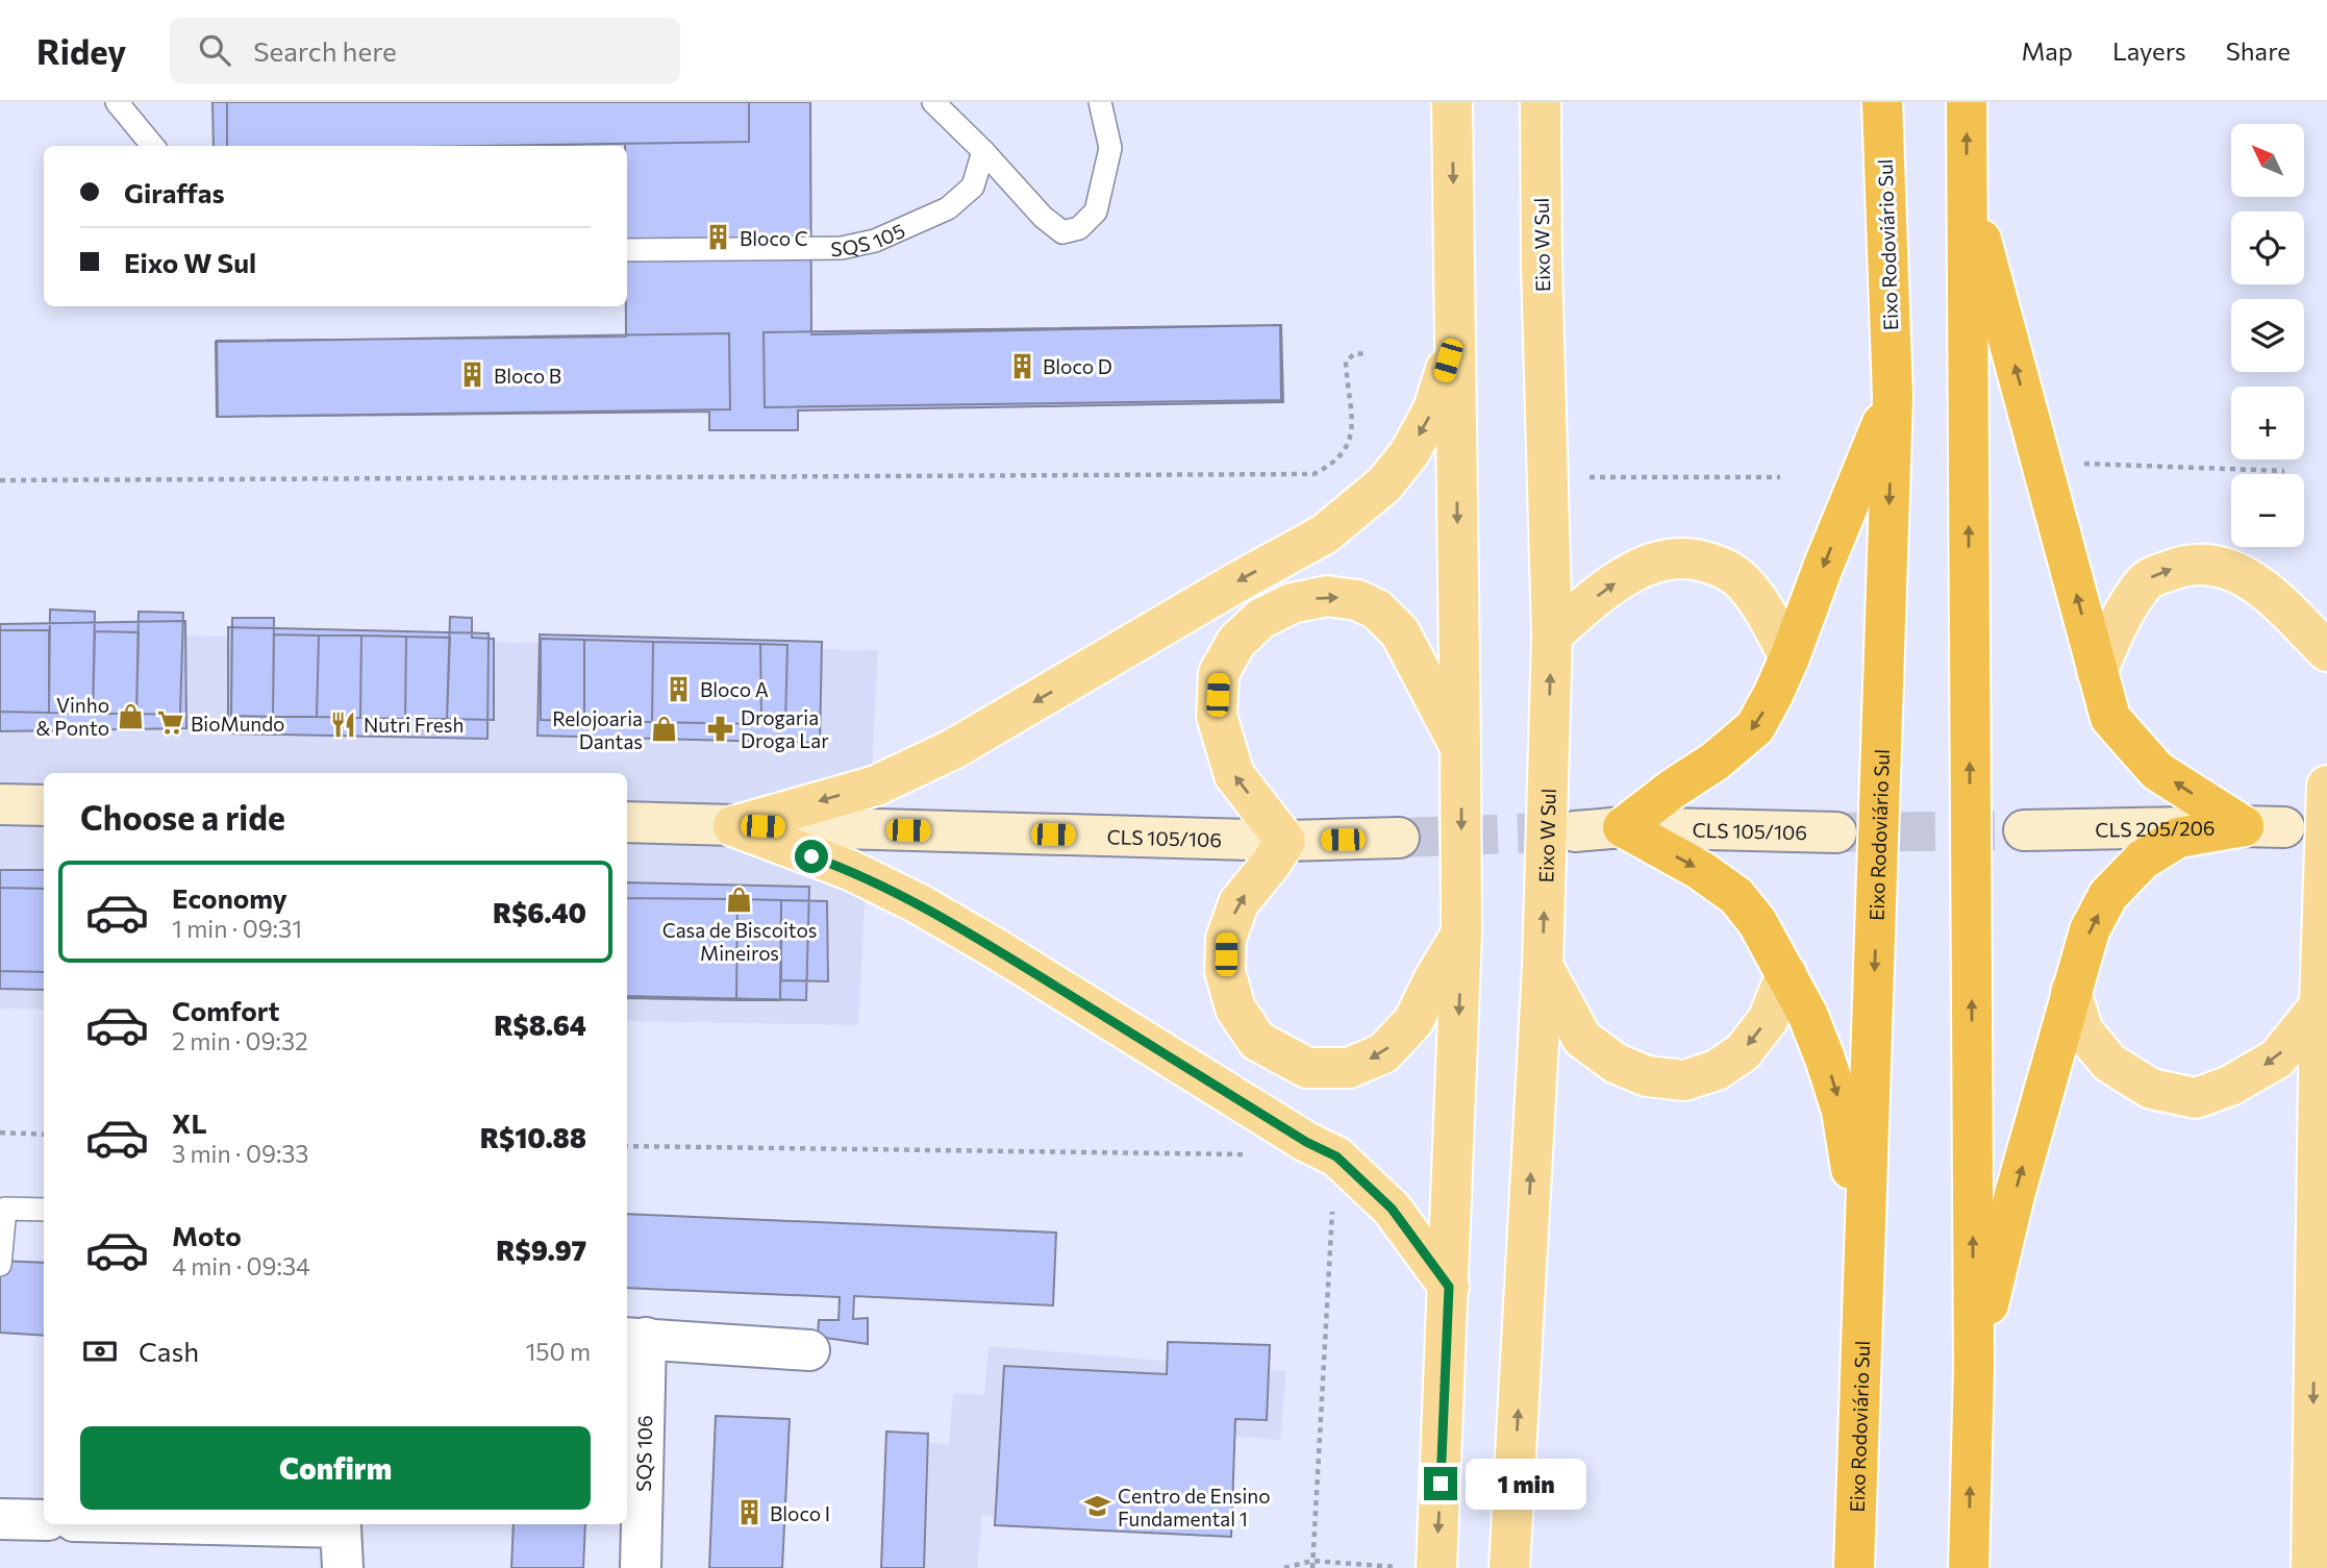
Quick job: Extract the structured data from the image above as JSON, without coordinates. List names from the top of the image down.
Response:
{
  "streets": {
    "highway": ["Eixo Rodoviário Sul"],
    "main road": ["Eixo W Sul"],
    "street": ["CLS 205/206", "CLS 105/106", "SQS 106"],
    "lane": ["SQS 105"]
  },
  "places": {
    "building": [
      "Bloco C",
      "Bloco D",
      "Bloco B",
      "Bloco A",
      "Bloco I"
    ],
    "shop": ["Vinho & Ponto", "Relojoaria Dantas", "Casa de Biscoitos Mineiros"],
    "supermarket": ["BioMundo"],
    "restaurant": ["Nutri Fresh"],
    "pharmacy": ["Drogaria Droga Lar"],
    "school or university": ["Centro de Ensino Fundamental 1"]
  },
  "north": "top left",
  "page": {
    "header": "Ridey",
    "search": "Search here",
    "nav": ["Map", "Layers", "Share"],
    "map_buttons": ["+", "−"],
    "banner": ["Giraffas", "Eixo W Sul"],
    "heading": "Choose a ride",
    "list": [
      {
        "name": "Economy",
        "note": "1 min · 09:31",
        "value": "R$6.40"
      },
      {
        "name": "Comfort",
        "note": "2 min · 09:32",
        "value": "R$8.64"
      },
      {
        "name": "XL",
        "note": "3 min · 09:33",
        "value": "R$10.88"
      },
      {
        "name": "Moto",
        "note": "4 min · 09:34",
        "value": "R$9.97"
      }
    ],
    "pay": ["Cash", "150 m"],
    "buttons": "Confirm",
    "bubble": "1 min"
  }
}
